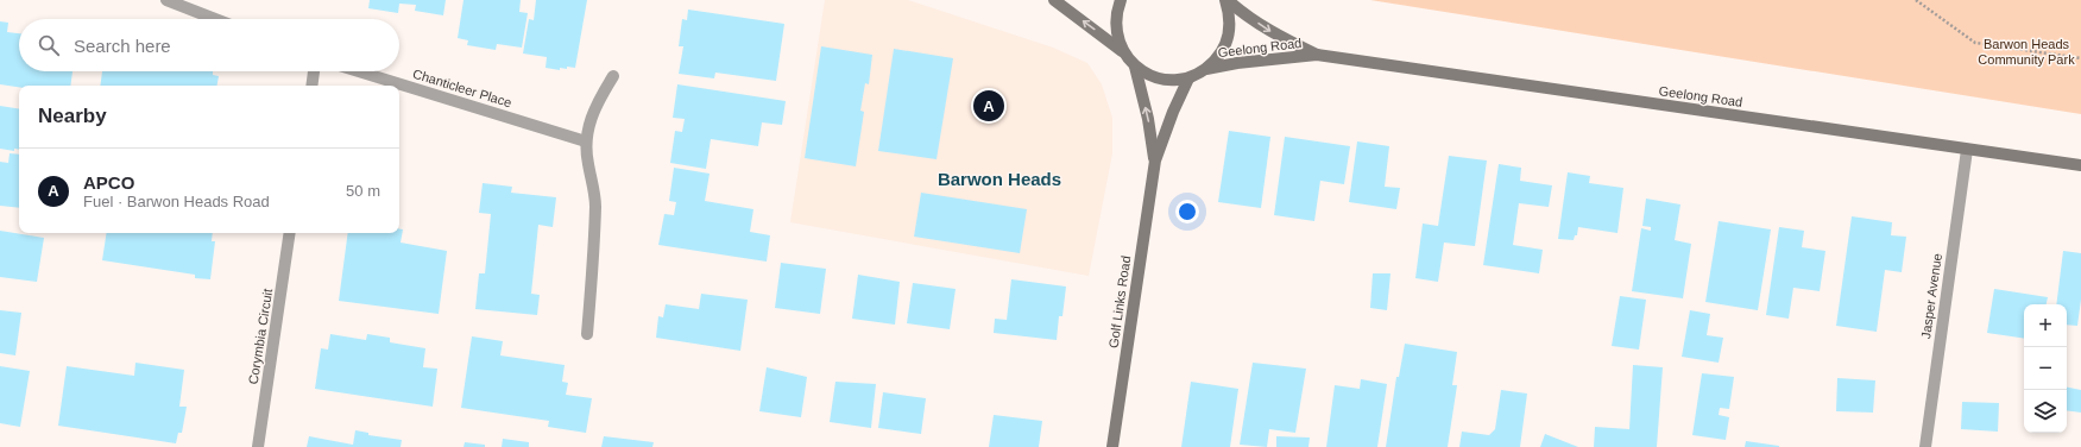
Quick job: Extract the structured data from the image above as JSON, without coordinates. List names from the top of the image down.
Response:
{
  "streets": {
    "street": [
      "Geelong Road",
      "Chanticleer Place",
      "Jasper Avenue",
      "Golf Links Road",
      "Corymbia Circuit"
    ]
  },
  "crossings": [
    ["Geelong Road", "Jasper Avenue"]
  ],
  "districts": ["Barwon Heads"],
  "parks": ["Barwon Heads Community Park"],
  "page": {
    "search": "Search here",
    "heading": "Nearby",
    "pins": "A",
    "list": [
      {
        "mark": "A",
        "name": "APCO",
        "note": "Fuel · Barwon Heads Road",
        "value": "50 m"
      }
    ],
    "map_buttons": ["+", "−"]
  }
}
